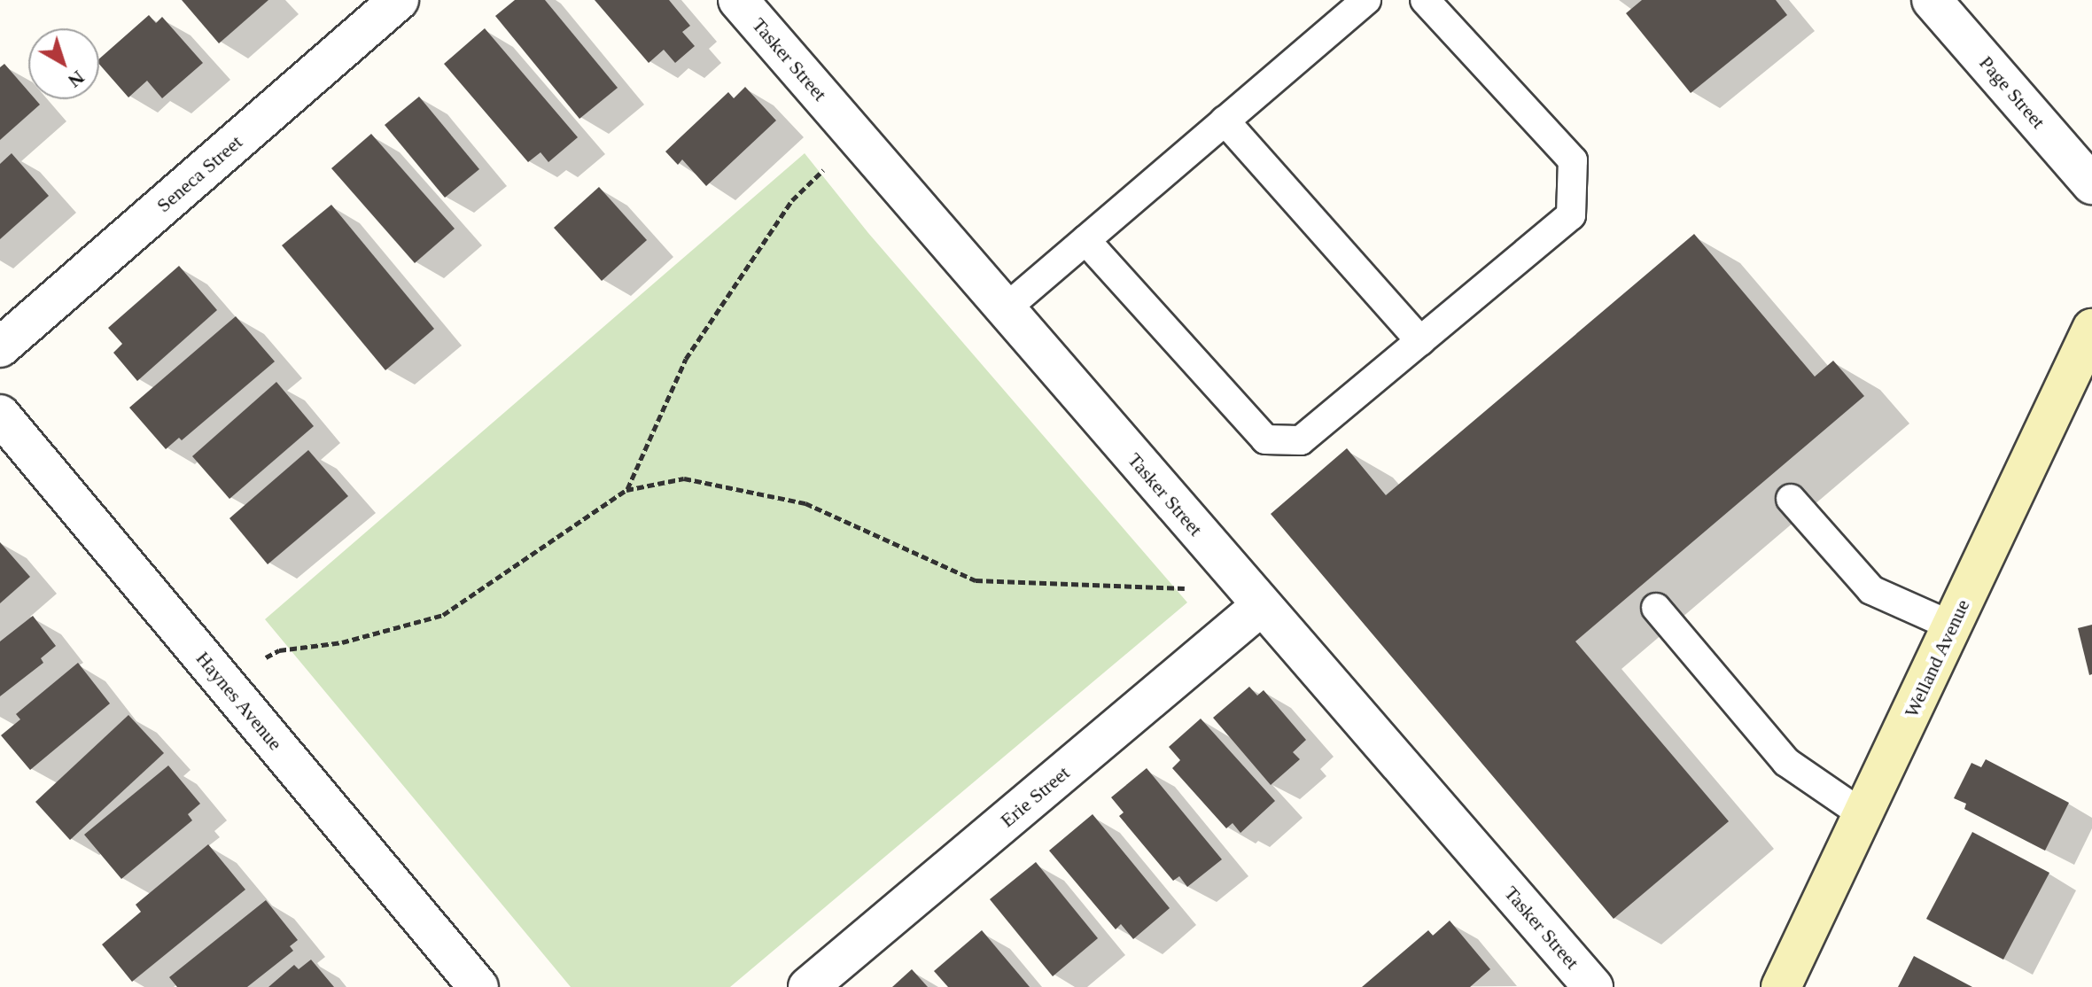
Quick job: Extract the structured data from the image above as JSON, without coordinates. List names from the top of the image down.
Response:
{
  "streets": {
    "main road": ["Welland Avenue"],
    "street": [
      "Tasker Street",
      "Page Street",
      "Seneca Street",
      "Haynes Avenue",
      "Erie Street"
    ]
  },
  "crossings": [
    ["Tasker Street", "Erie Street"]
  ],
  "north": "bottom right"
}
